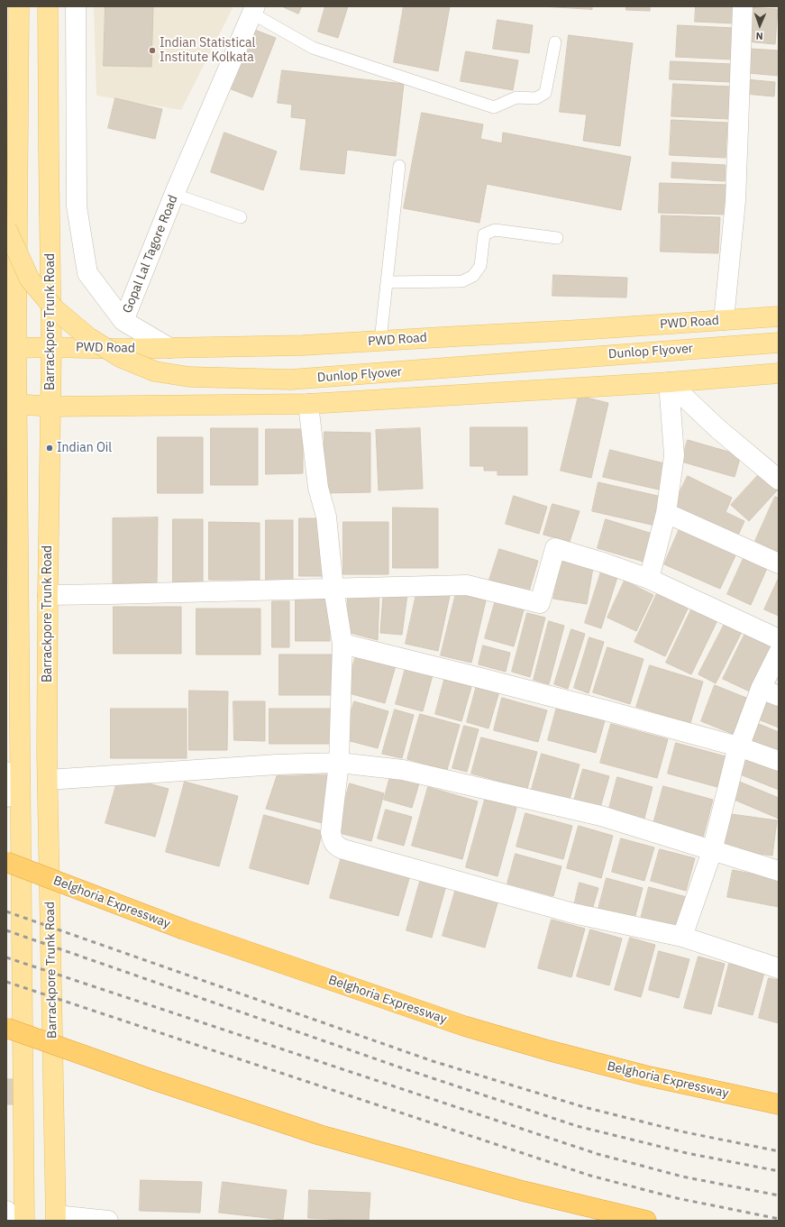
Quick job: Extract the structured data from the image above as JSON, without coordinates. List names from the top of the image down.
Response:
{
  "streets": {
    "highway": ["Belghoria Expressway"],
    "main road": ["Barrackpore Trunk Road", "PWD Road", "Dunlop Flyover"],
    "street": ["Gopal Lal Tagore Road"]
  },
  "crossings": [
    ["Barrackpore Trunk Road", "PWD Road"]
  ],
  "places": ["Indian Statistical Institute Kolkata", "Indian Oil"],
  "north": "bottom"
}
